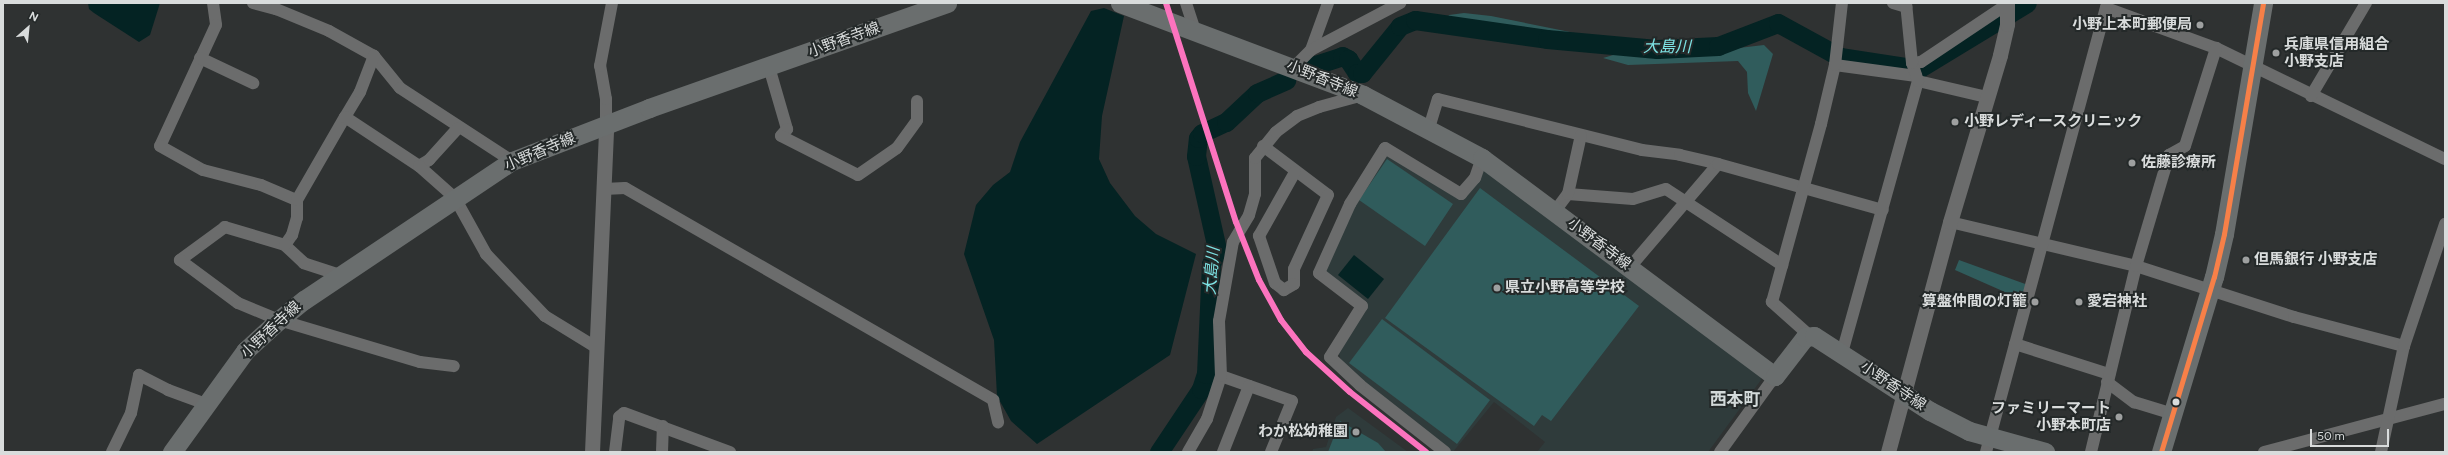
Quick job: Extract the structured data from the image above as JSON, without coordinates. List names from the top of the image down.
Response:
{
  "streets": {
    "main road": ["小野香寺線"]
  },
  "districts": ["西本町"],
  "water": ["大島川"],
  "places": [
    "小野上本町郵便局",
    "兵庫県信用組合 小野支店",
    "小野レディースクリニック",
    "佐藤診療所",
    "但馬銀行 小野支店",
    "県立小野高等学校",
    "算盤仲間の灯籠",
    "愛宕神社",
    "ファミリーマート 小野本町店",
    "わか松幼稚園"
  ],
  "scale_bar": "50 m",
  "north": "top right"
}
